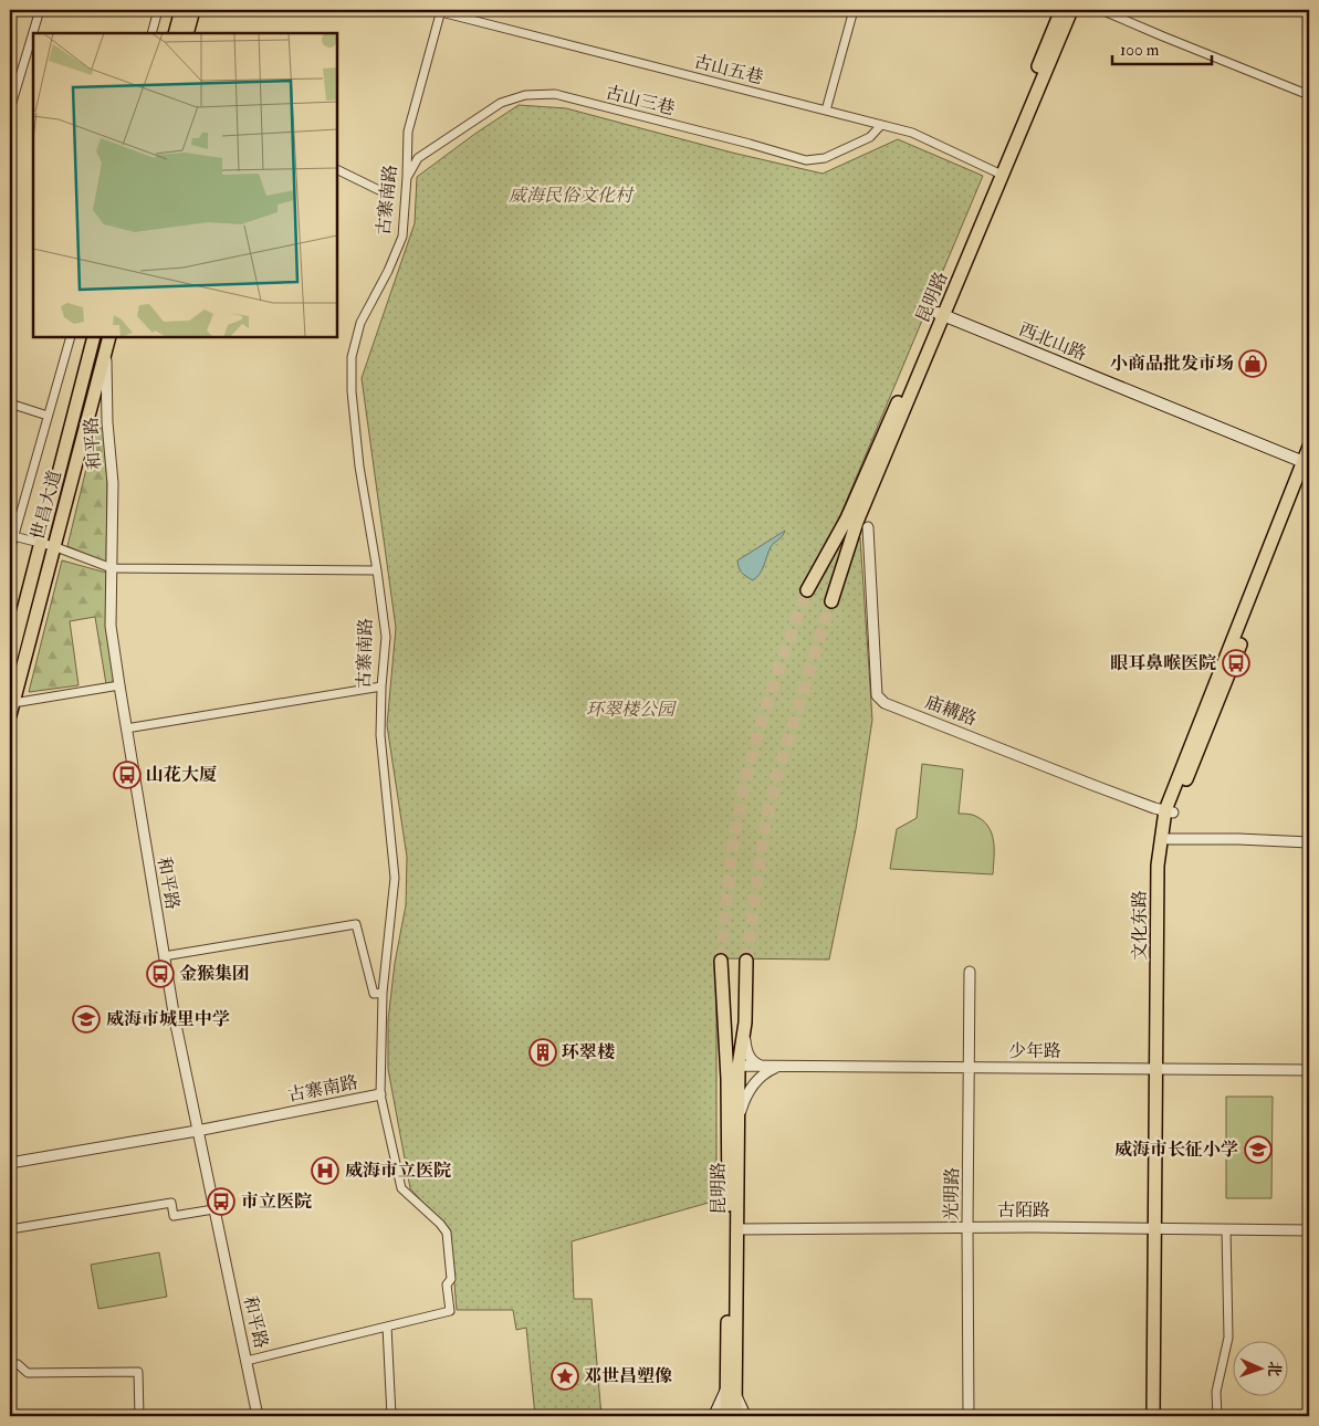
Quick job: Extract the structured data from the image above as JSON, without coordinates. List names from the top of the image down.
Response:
{
  "streets": {
    "main road": [
      "昆明路",
      "西北山路",
      "世昌大道",
      "文化东路"
    ],
    "street": [
      "古山五巷",
      "古山三巷",
      "古寨南路",
      "和平路",
      "庙耩路",
      "少年路",
      "光明路",
      "古陌路"
    ]
  },
  "crossings": [
    ["古山五巷", "古山三巷"],
    ["古山五巷", "古寨南路"],
    ["古山五巷", "昆明路"],
    ["古山三巷", "古寨南路"],
    ["古寨南路", "和平路"],
    ["昆明路", "西北山路"],
    ["昆明路", "少年路"],
    ["昆明路", "古陌路"],
    ["西北山路", "文化东路"],
    ["和平路", "世昌大道"],
    ["庙耩路", "文化东路"],
    ["文化东路", "少年路"],
    ["文化东路", "古陌路"],
    ["少年路", "光明路"],
    ["光明路", "古陌路"]
  ],
  "parks": ["威海民俗文化村", "环翠楼公园"],
  "places": {
    "shop": ["小商品批发市场"],
    "bus stop": [
      "眼耳鼻喉医院",
      "山花大厦",
      "金猴集团",
      "市立医院"
    ],
    "school or university": ["威海市城里中学", "威海市长征小学"],
    "building": ["环翠楼"],
    "hospital": ["威海市立医院"],
    "place": ["邓世昌塑像"]
  },
  "scale_bar": "100 m",
  "north": "right"
}
